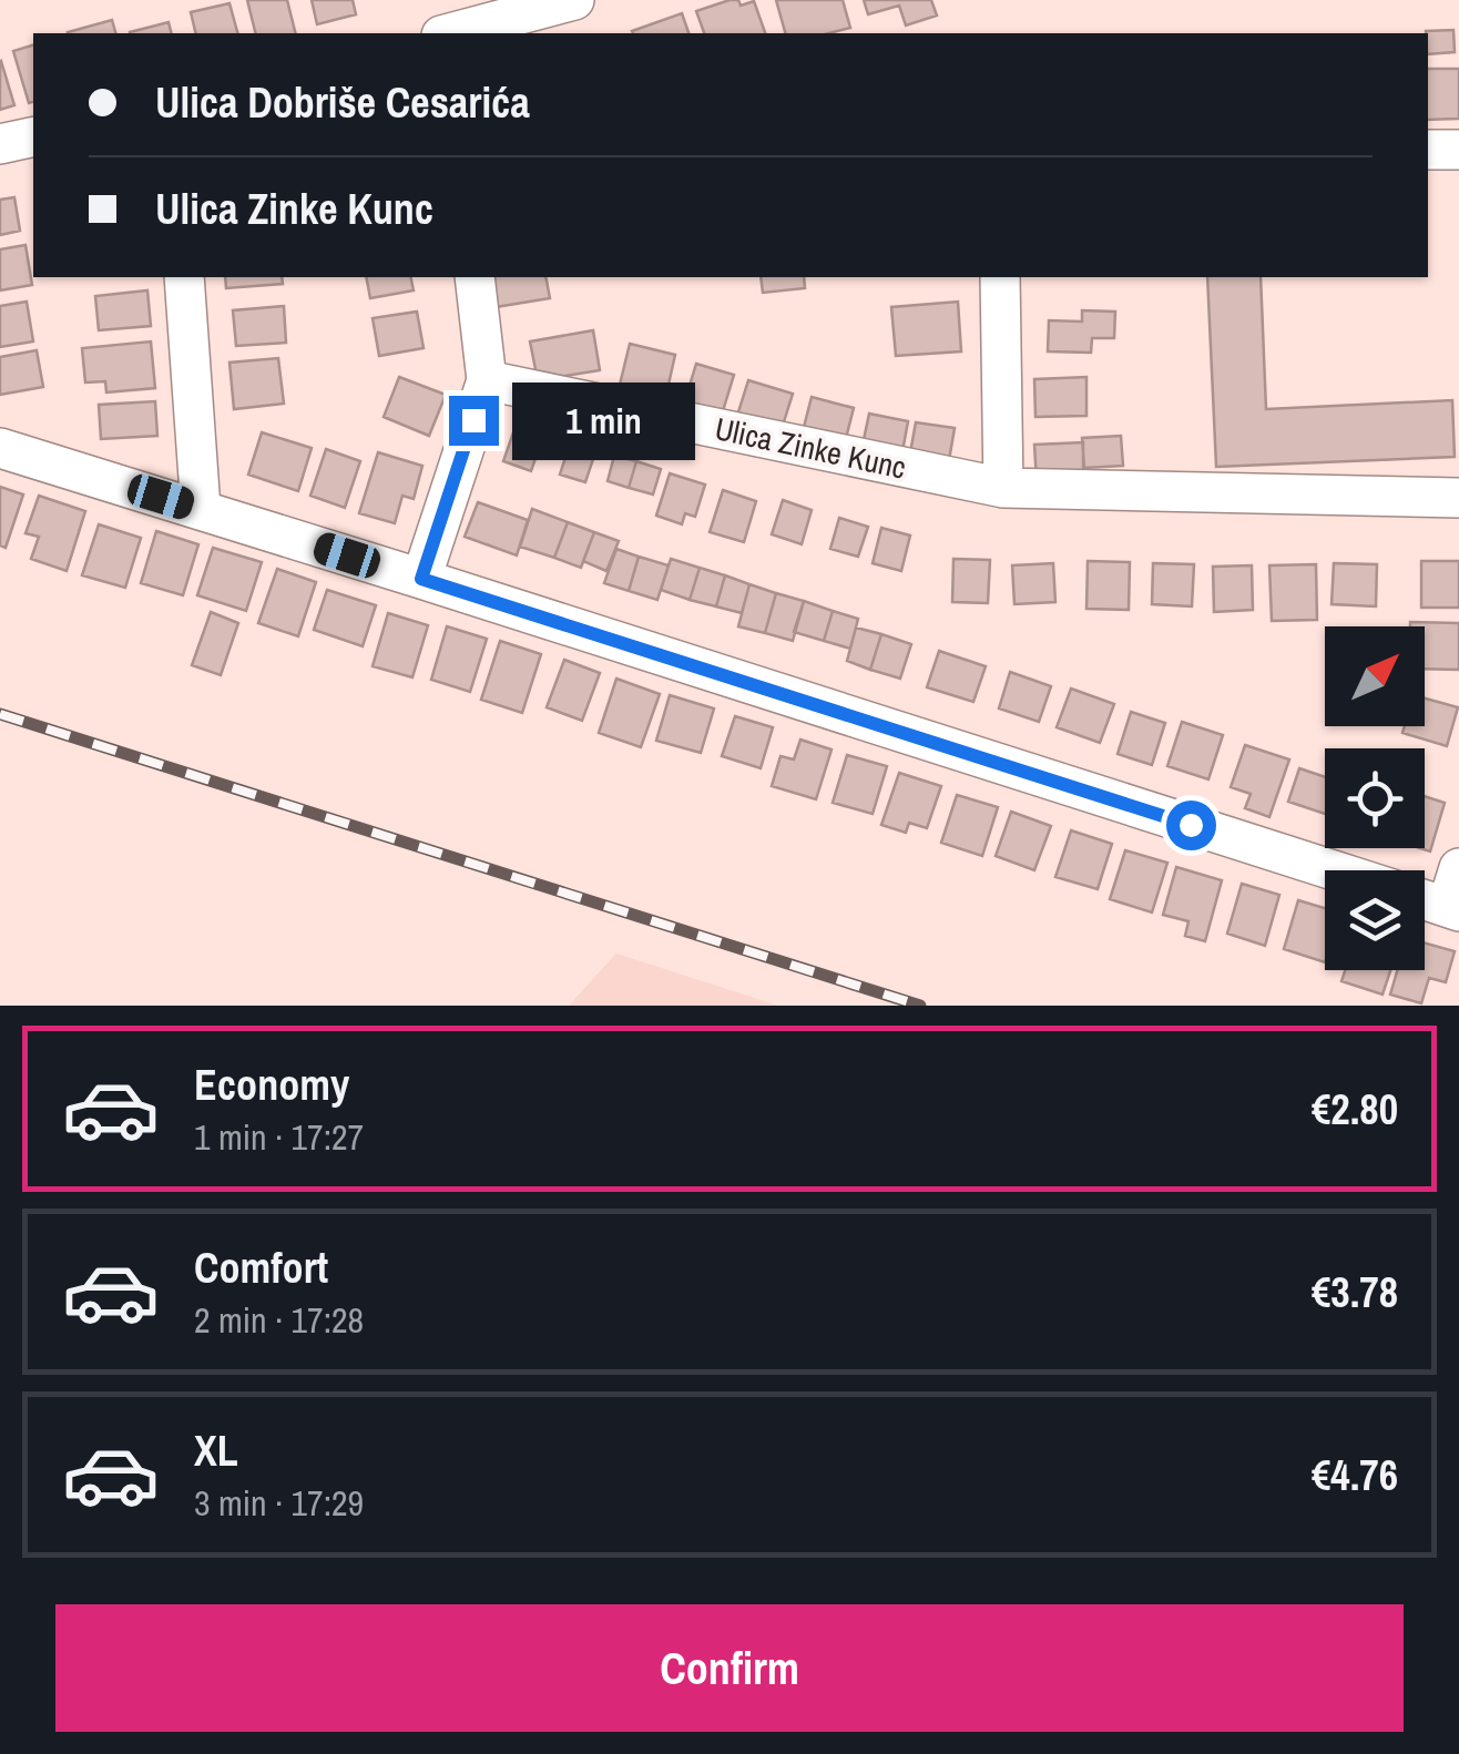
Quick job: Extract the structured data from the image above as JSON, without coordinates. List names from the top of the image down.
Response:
{
  "streets": {
    "street": ["Ulica Zinke Kunc"]
  },
  "north": "top right",
  "page": {
    "banner": ["Ulica Dobriše Cesarića", "Ulica Zinke Kunc"],
    "bubble": "1 min",
    "list": [
      {
        "name": "Economy",
        "note": "1 min · 17:27",
        "value": "€2.80"
      },
      {
        "name": "Comfort",
        "note": "2 min · 17:28",
        "value": "€3.78"
      },
      {
        "name": "XL",
        "note": "3 min · 17:29",
        "value": "€4.76"
      }
    ],
    "buttons": "Confirm"
  }
}
